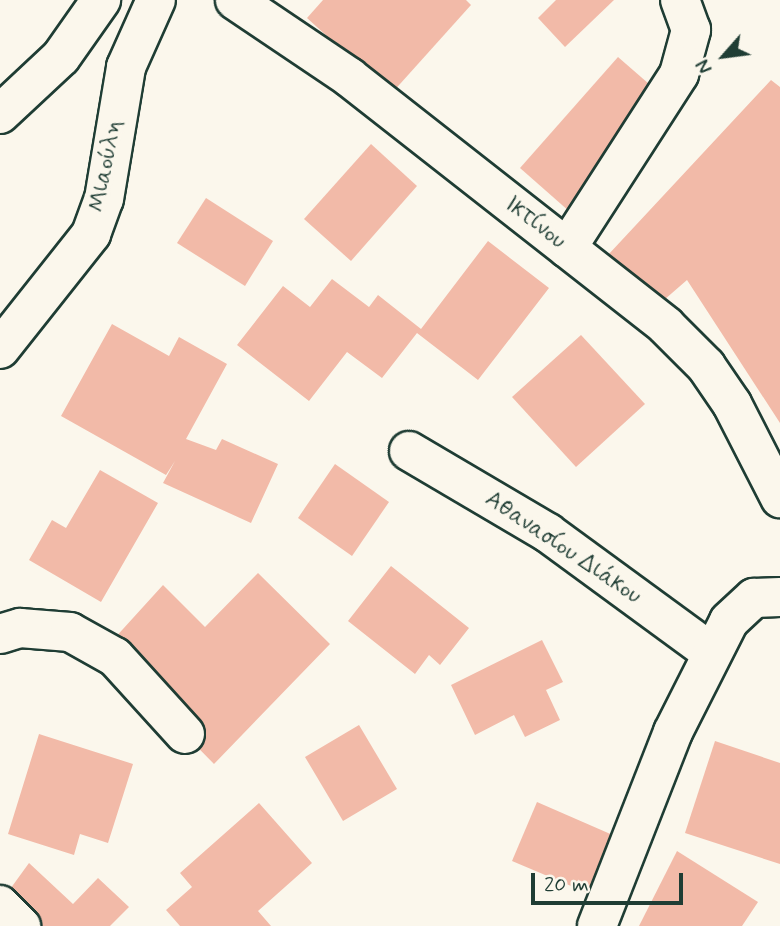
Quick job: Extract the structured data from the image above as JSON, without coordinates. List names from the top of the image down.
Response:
{
  "streets": {
    "street": ["Μιαούλη", "Ικτίνου", "Αθανασίου Διάκου"]
  },
  "scale_bar": "20 m",
  "north": "bottom left"
}
